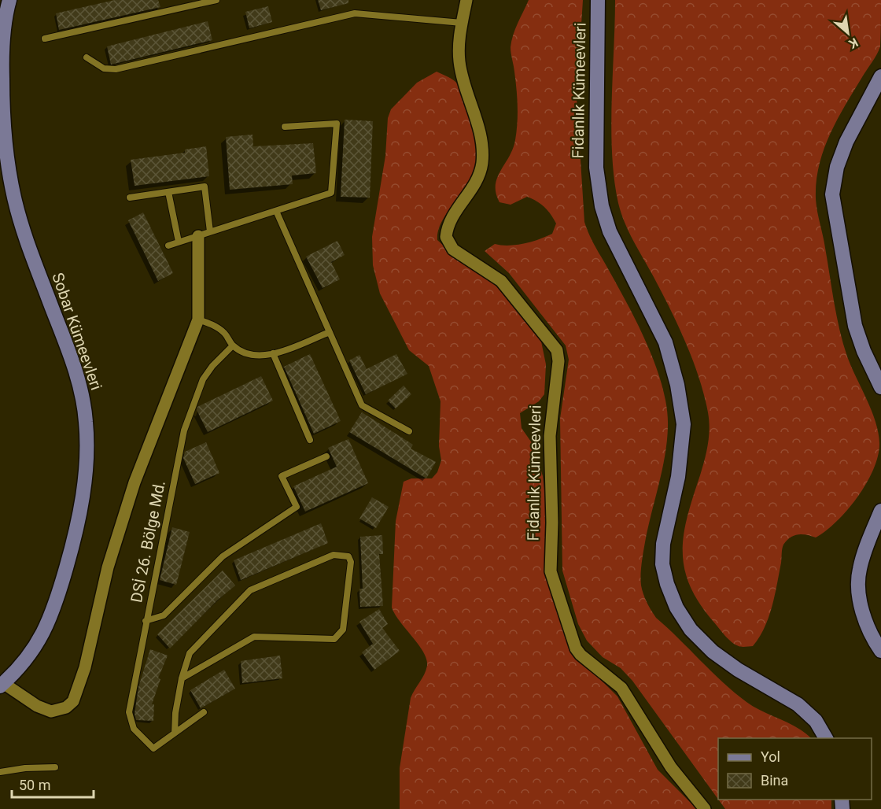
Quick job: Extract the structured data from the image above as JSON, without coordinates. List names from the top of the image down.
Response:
{
  "streets": {
    "main road": ["Fidanlık Kümeevleri", "Sobar Kümeevleri"],
    "lane": ["DSİ 26. Bölge Md."]
  },
  "legend": ["Yol", "Bina"],
  "scale_bar": "50 m",
  "north": "bottom right"
}
